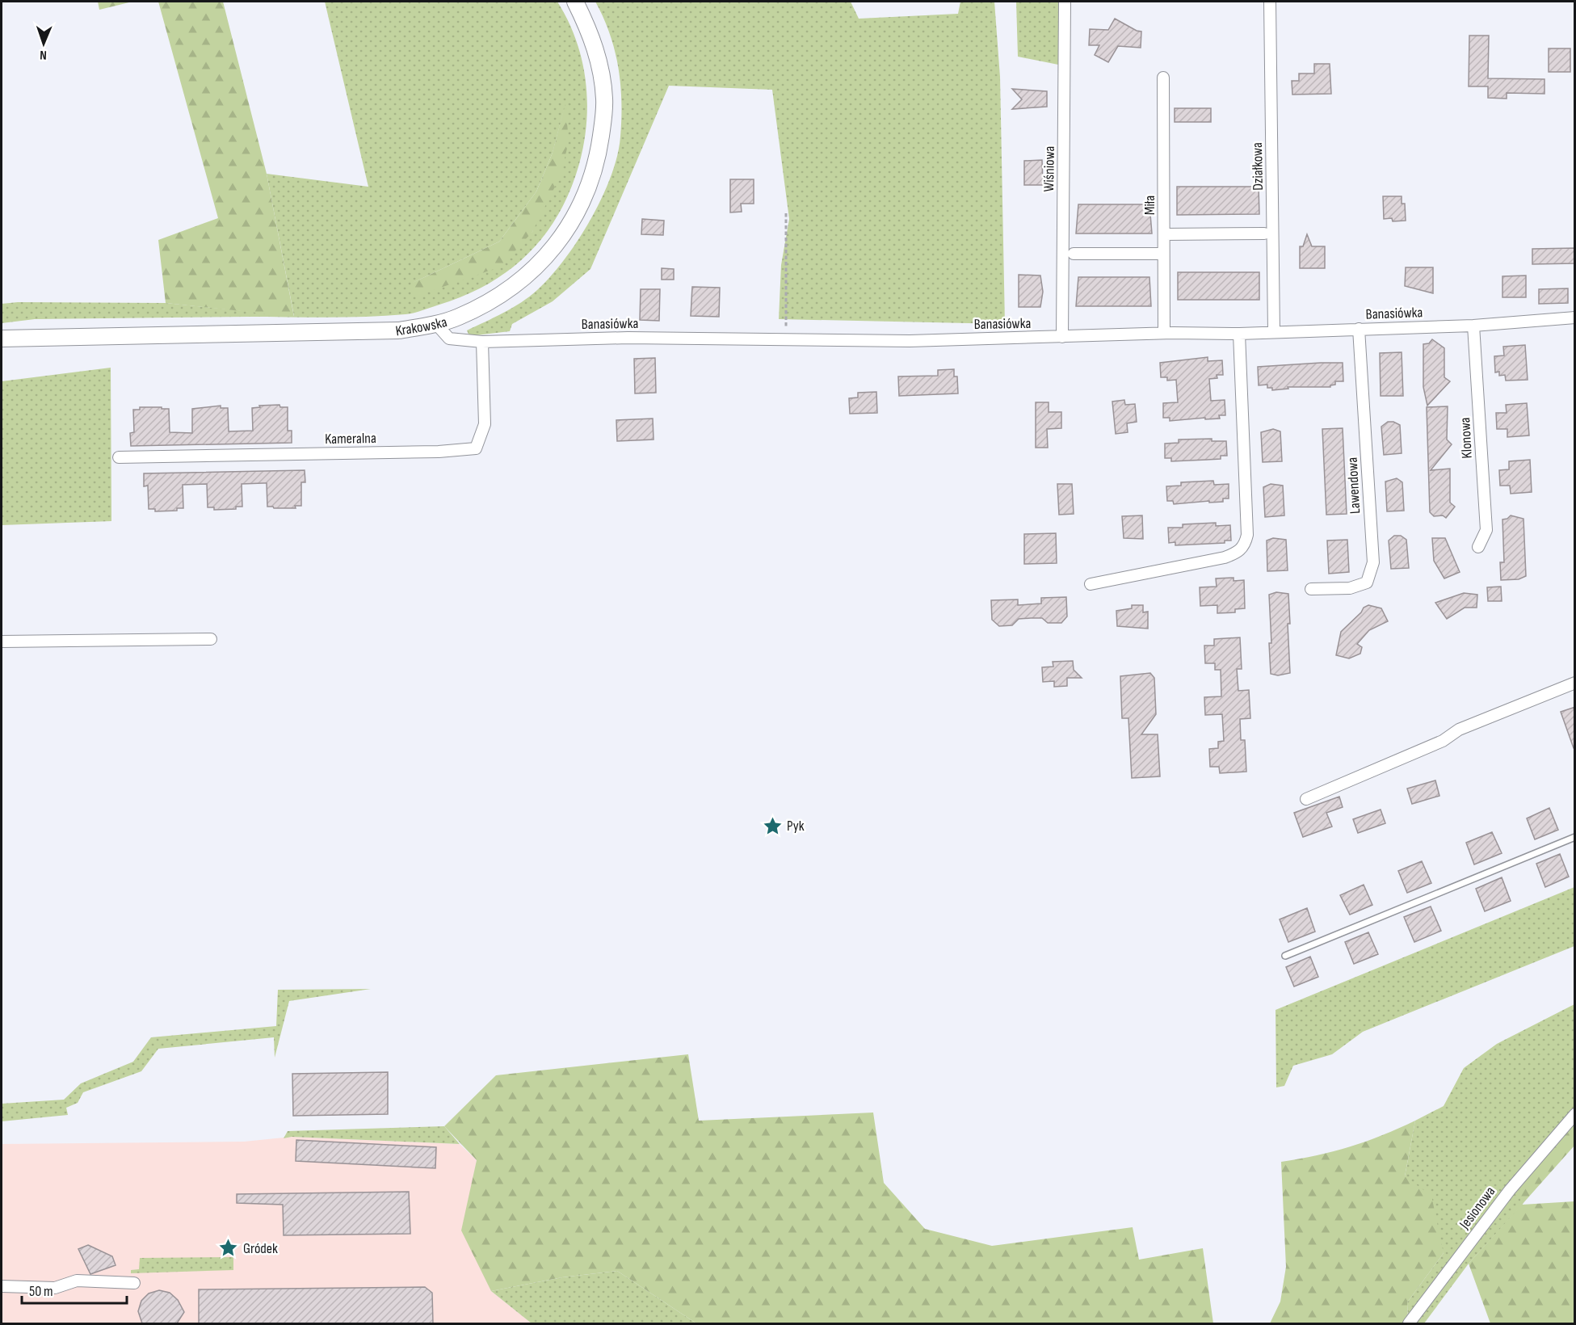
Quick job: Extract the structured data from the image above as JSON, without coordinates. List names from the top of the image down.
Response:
{
  "streets": {
    "main road": ["Krakowska"],
    "street": [
      "Działkowa",
      "Wiśniowa",
      "Miła",
      "Banasiówka",
      "Klonowa",
      "Kameralna",
      "Lawendowa",
      "Jesionowa"
    ]
  },
  "crossings": [
    ["Działkowa", "Banasiówka"],
    ["Wiśniowa", "Banasiówka"],
    ["Miła", "Banasiówka"],
    ["Banasiówka", "Krakowska"],
    ["Banasiówka", "Klonowa"],
    ["Banasiówka", "Kameralna"],
    ["Banasiówka", "Lawendowa"]
  ],
  "places": {
    "place": ["Pyk", "Gródek"]
  },
  "scale_bar": "50 m",
  "north": "bottom"
}
